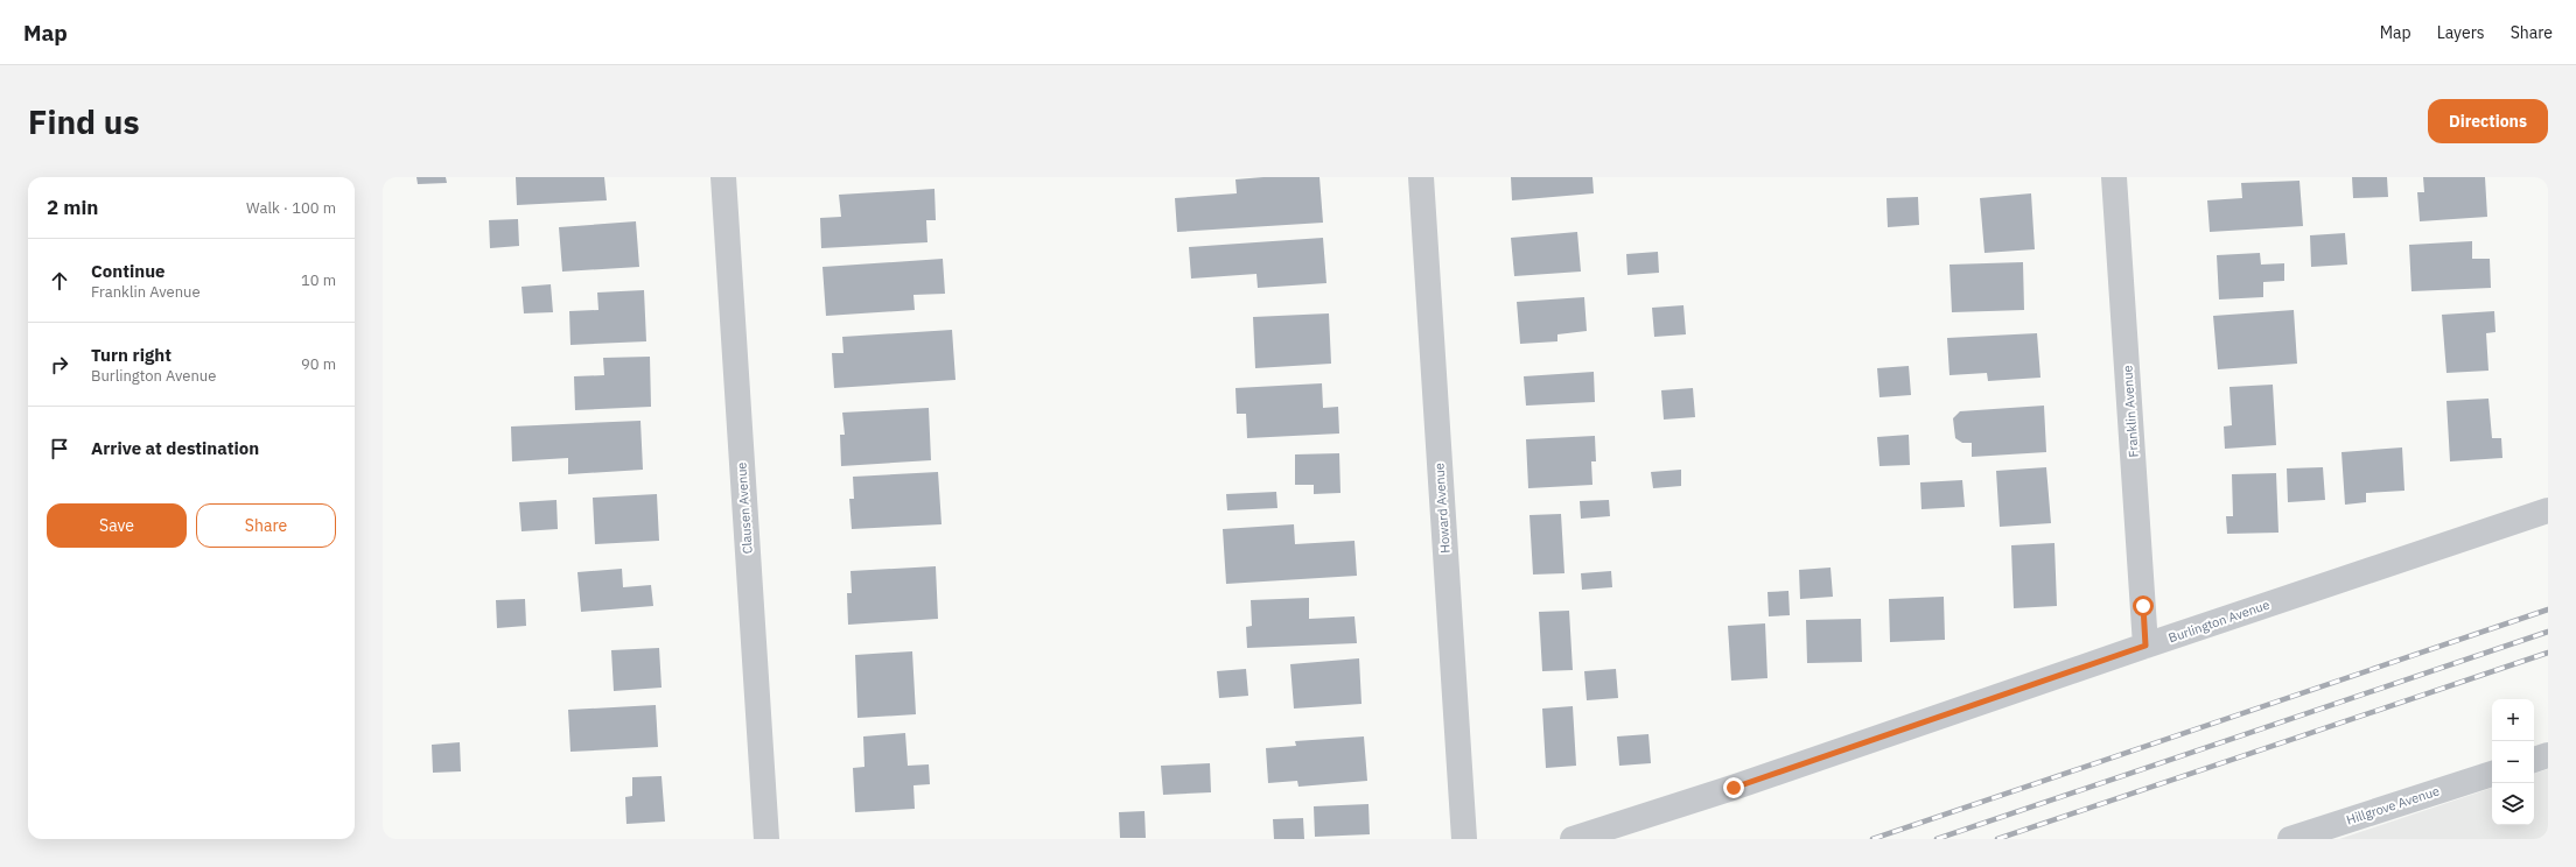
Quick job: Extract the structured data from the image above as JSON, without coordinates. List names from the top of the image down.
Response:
{
  "streets": {
    "street": [
      "Franklin Avenue",
      "Clausen Avenue",
      "Howard Avenue",
      "Burlington Avenue",
      "Hillgrove Avenue"
    ]
  },
  "crossings": [
    ["Franklin Avenue", "Burlington Avenue"]
  ],
  "page": {
    "header": "Map",
    "nav": ["Map", "Layers", "Share"],
    "buttons": [
      "Directions",
      ["Save", "Share"]
    ],
    "title": "Find us",
    "heading": ["2 min", "Walk · 100 m"],
    "list": [
      ["Continue", "Franklin Avenue", "10 m"],
      ["Turn right", "Burlington Avenue", "90 m"],
      "Arrive at destination"
    ],
    "map_buttons": ["+", "−"]
  }
}
